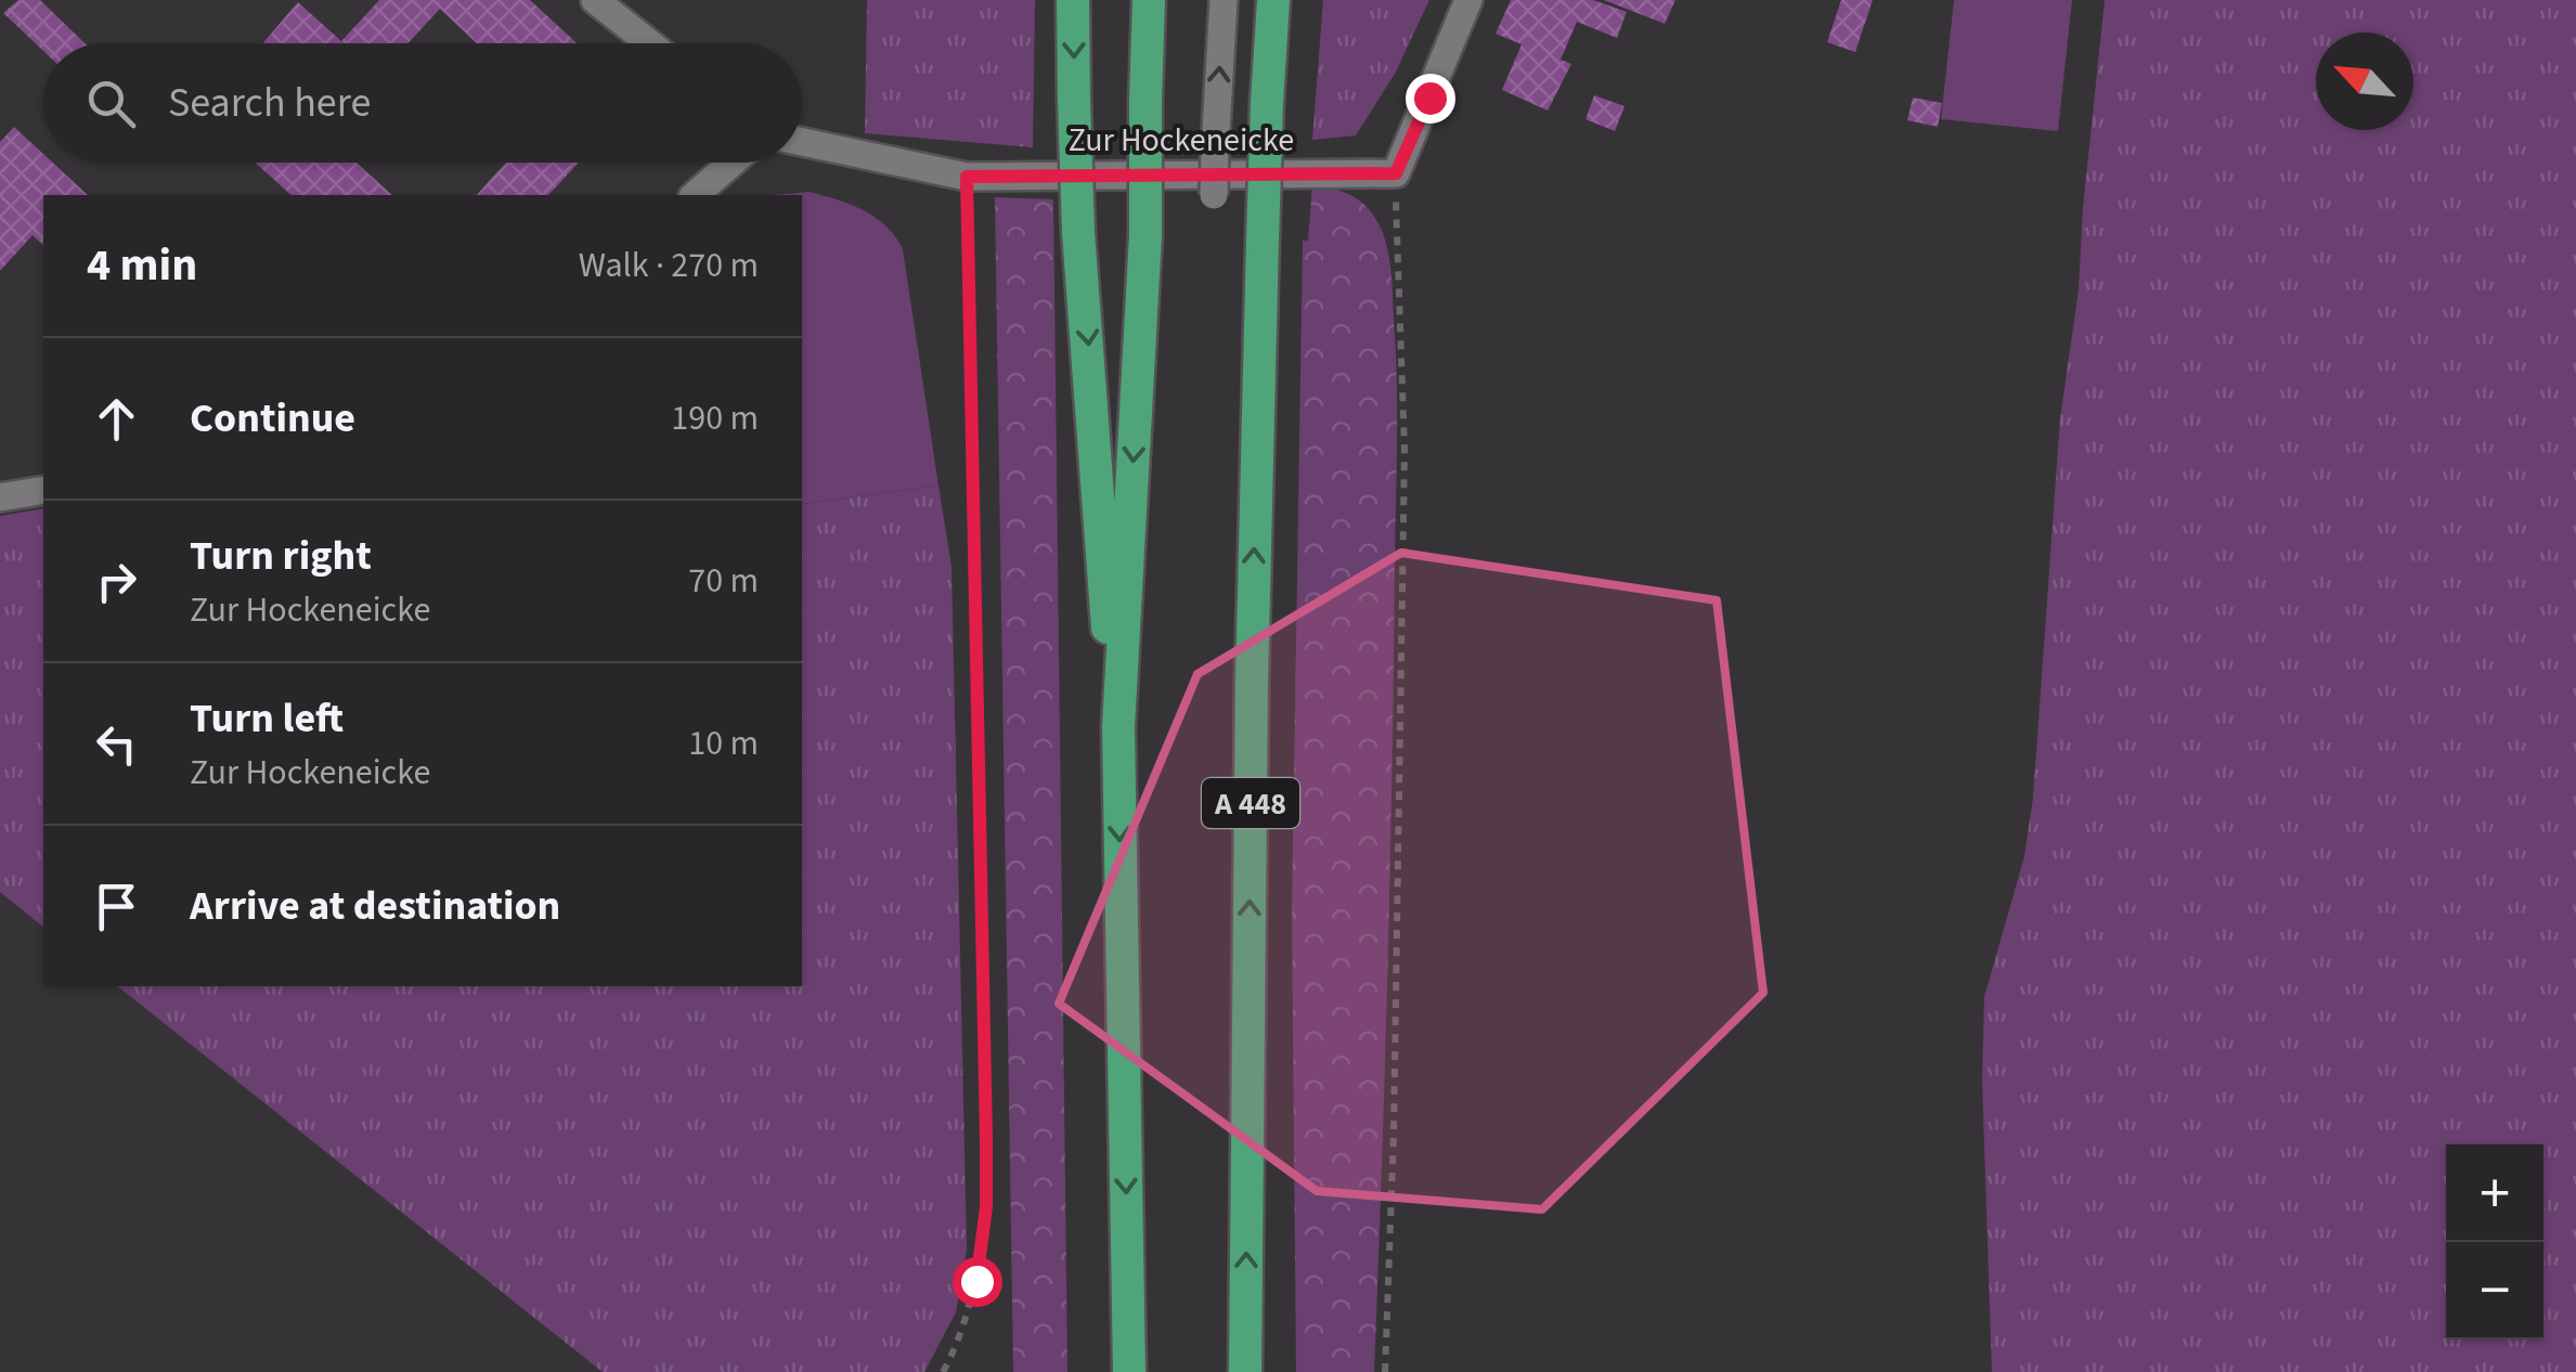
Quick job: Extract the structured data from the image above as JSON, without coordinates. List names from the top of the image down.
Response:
{
  "streets": {
    "highway": ["A 448"],
    "street": ["Zur Hockeneicke"]
  },
  "north": "top left",
  "page": {
    "search": "Search here",
    "heading": ["4 min", "Walk · 270 m"],
    "list": [
      ["Continue", "190 m"],
      ["Turn right", "Zur Hockeneicke", "70 m"],
      ["Turn left", "Zur Hockeneicke", "10 m"],
      "Arrive at destination"
    ],
    "map_buttons": ["+", "−"]
  }
}
